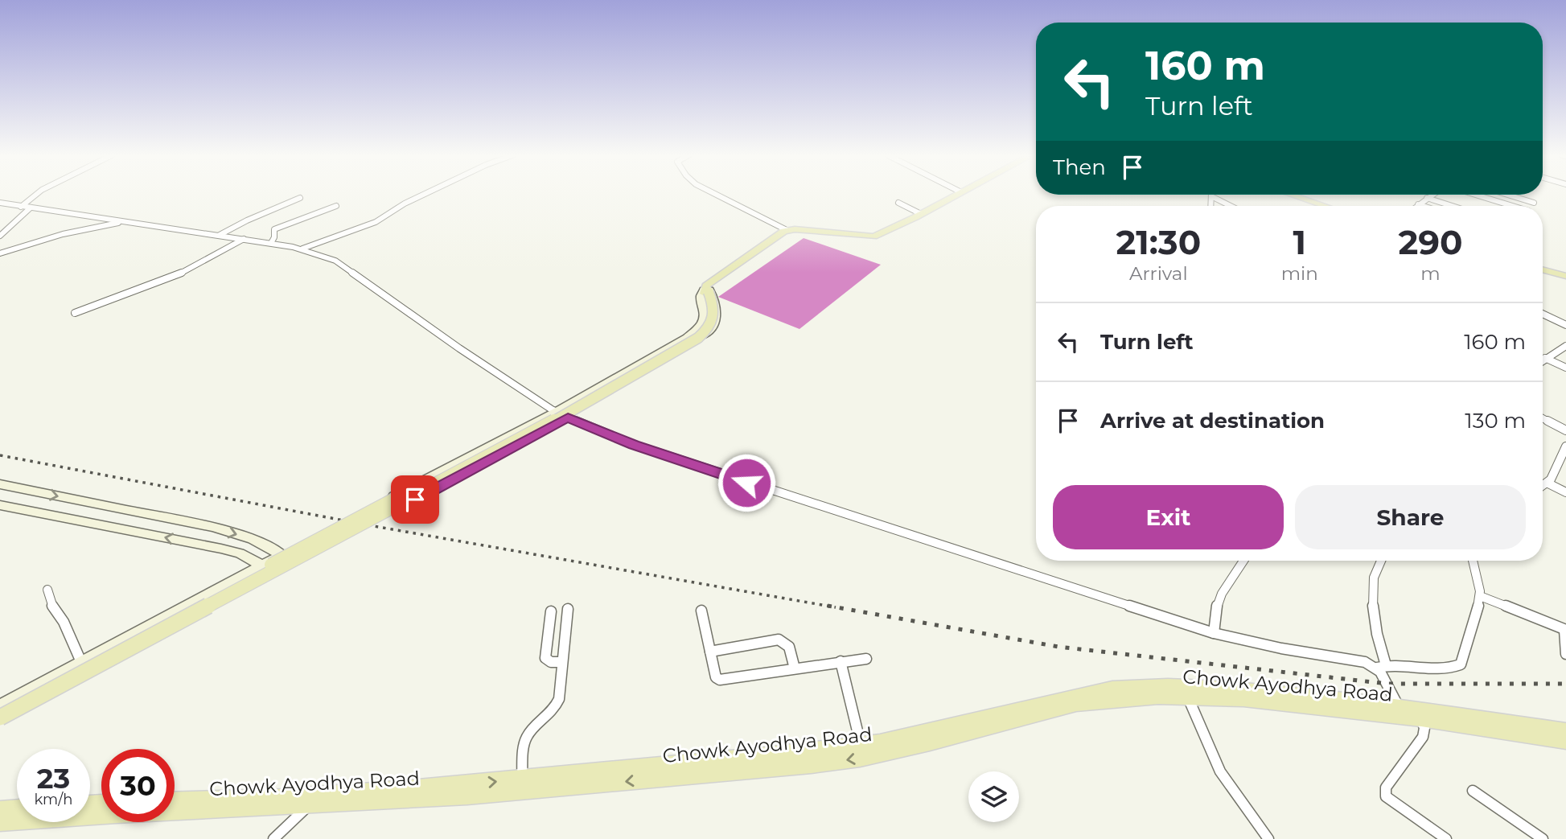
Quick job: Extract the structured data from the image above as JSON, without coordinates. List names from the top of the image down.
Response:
{
  "streets": {
    "main road": ["Chowk Ayodhya Road"]
  },
  "page": {
    "turn": ["160 m", "Turn left"],
    "then": "Then",
    "eta": [
      "21:30",
      "Arrival",
      "1",
      "min",
      "290",
      "m"
    ],
    "list": [
      {
        "name": "Turn left",
        "value": "160 m"
      },
      {
        "name": "Arrive at destination",
        "value": "130 m"
      }
    ],
    "buttons": ["Exit", "Share"],
    "speed": "23 km/h",
    "limit": "30"
  }
}
